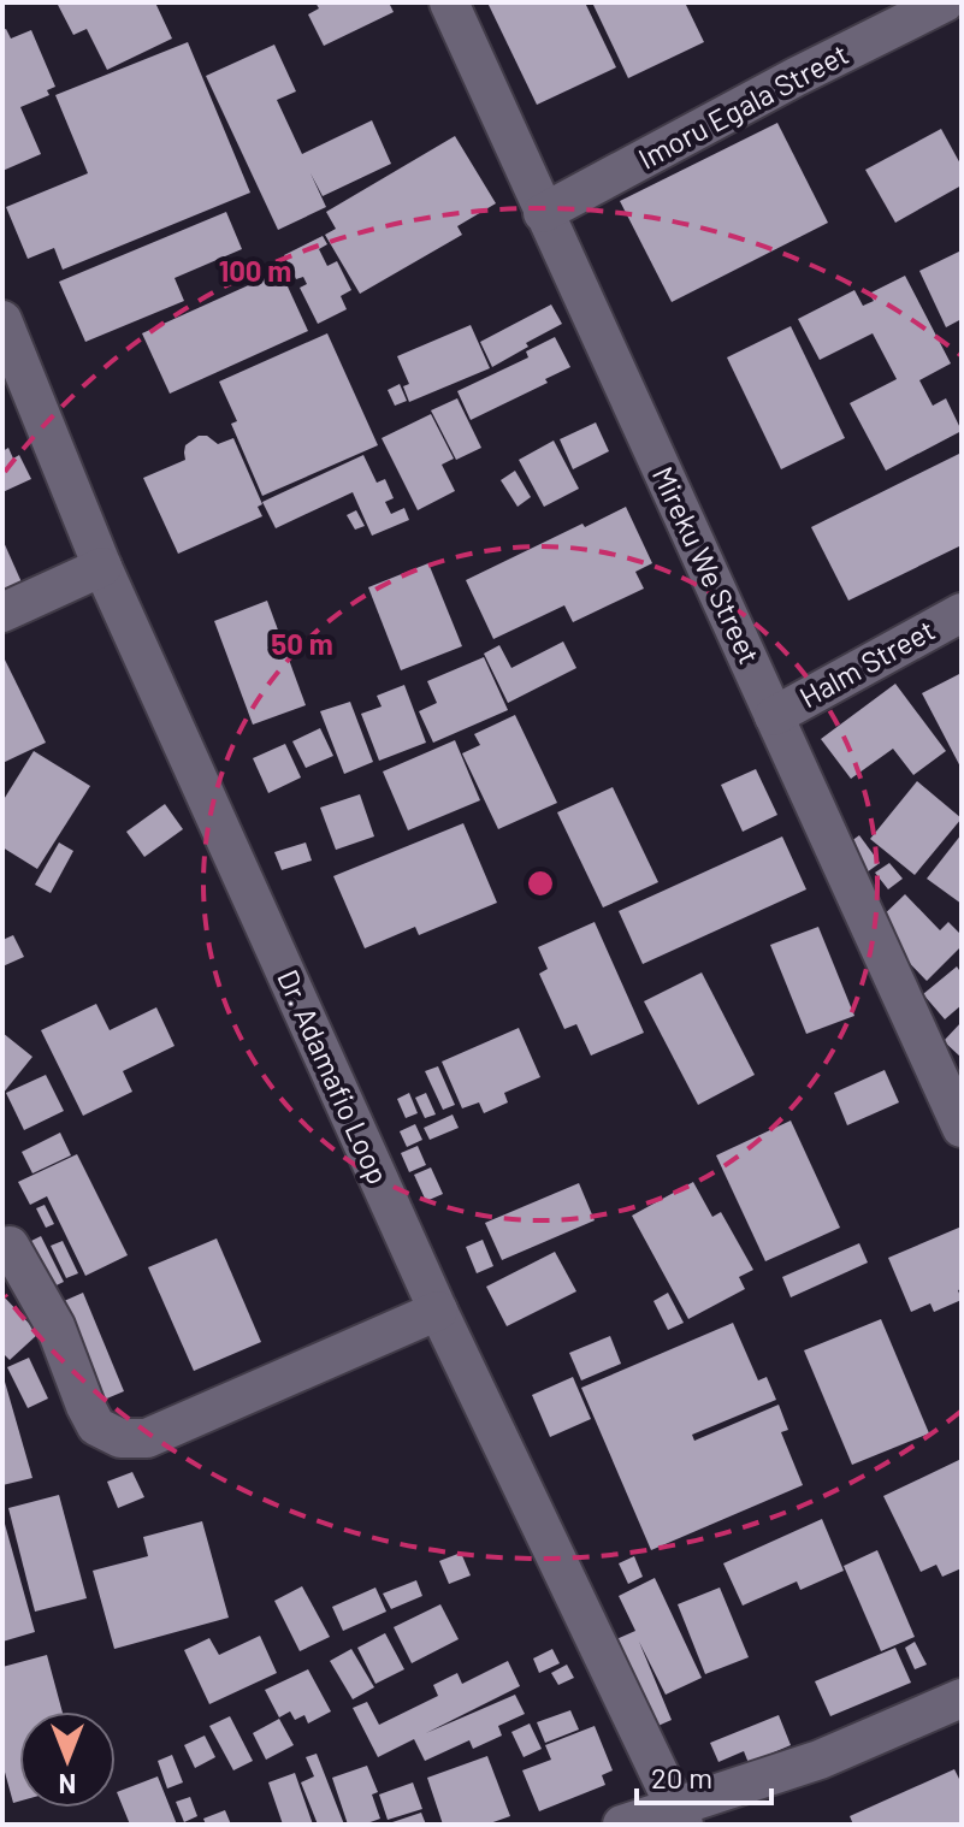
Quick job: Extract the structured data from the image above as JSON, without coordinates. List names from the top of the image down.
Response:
{
  "streets": {
    "street": [
      "Imoru Egala Street",
      "Mireku We Street",
      "Halm Street",
      "Dr. Adamafio Loop"
    ]
  },
  "crossings": [
    ["Imoru Egala Street", "Mireku We Street"],
    ["Mireku We Street", "Halm Street"]
  ],
  "scale_bar": "20 m",
  "north": "bottom",
  "rings": ["100 m", "50 m"]
}
